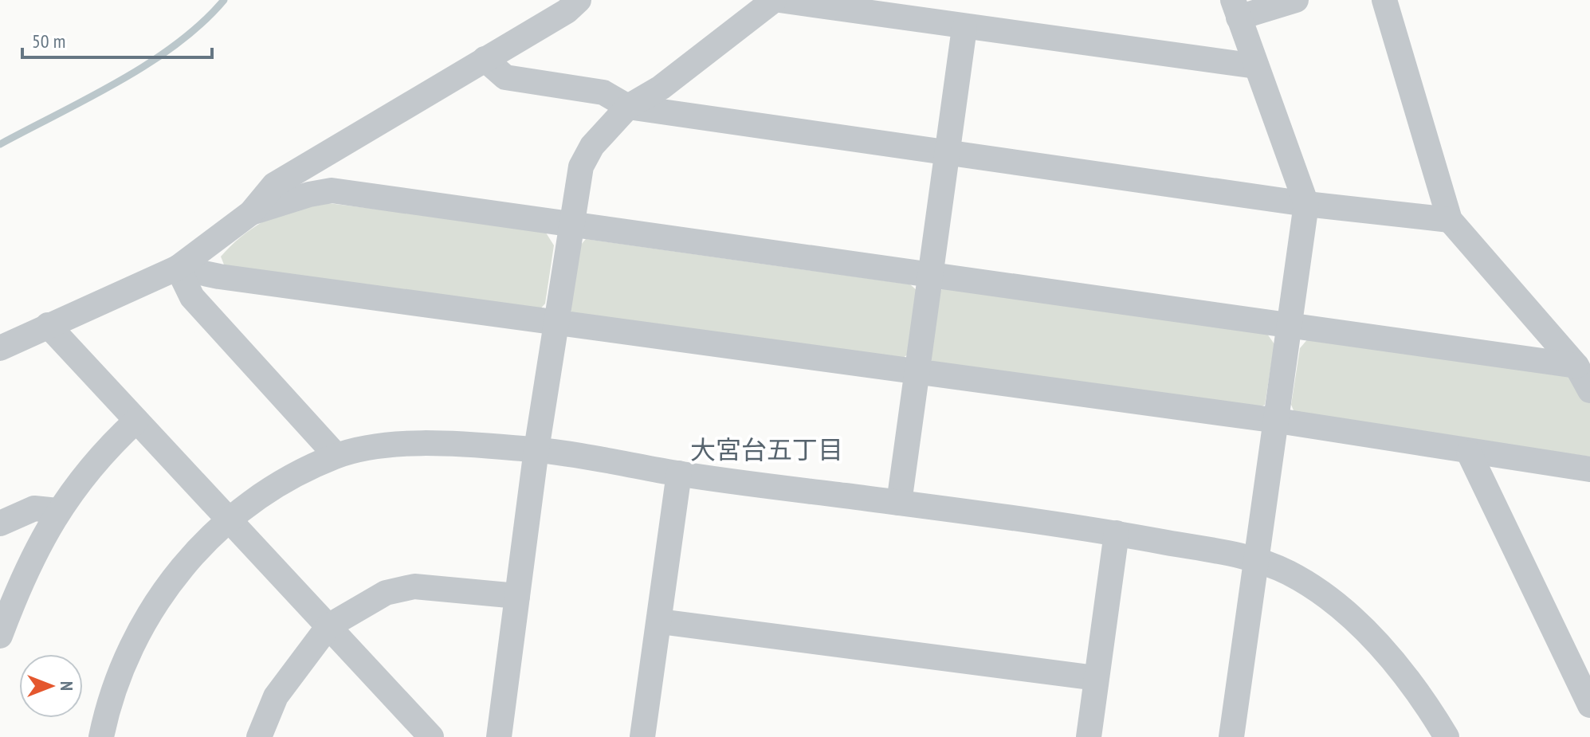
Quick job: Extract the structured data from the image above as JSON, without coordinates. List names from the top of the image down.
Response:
{
  "districts": ["大宮台五丁目"],
  "scale_bar": "50 m",
  "north": "right"
}
